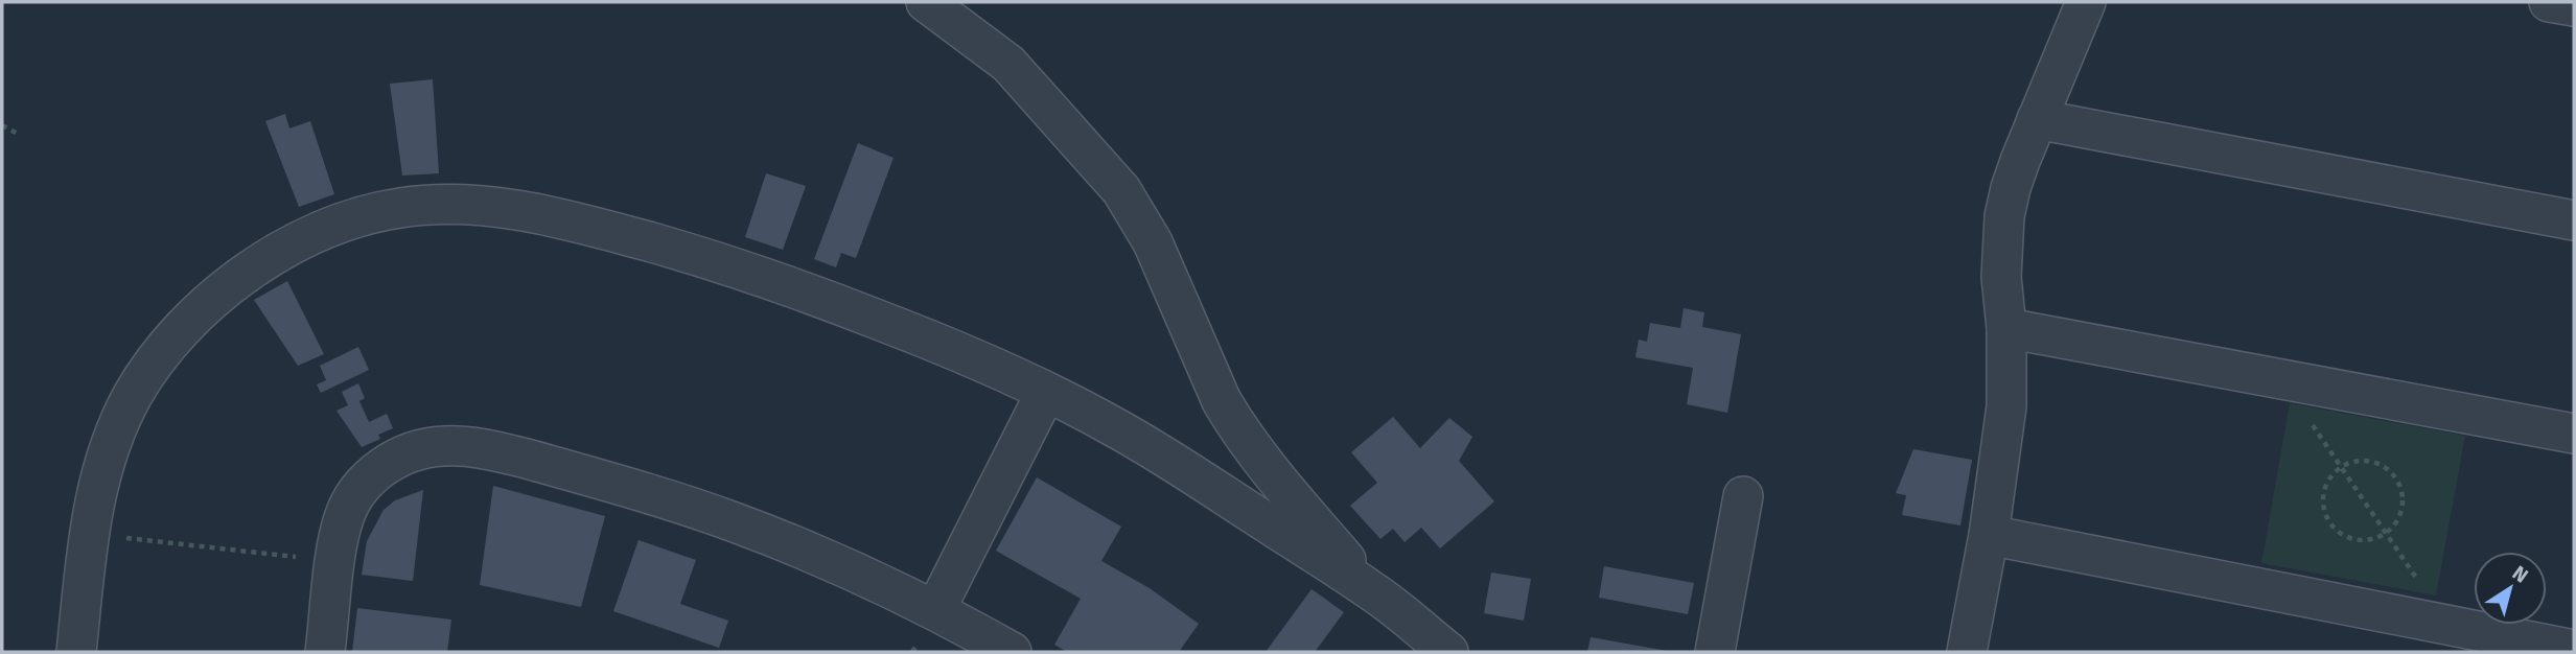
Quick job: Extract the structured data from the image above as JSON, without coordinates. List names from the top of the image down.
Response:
{
  "north": "top right"
}
